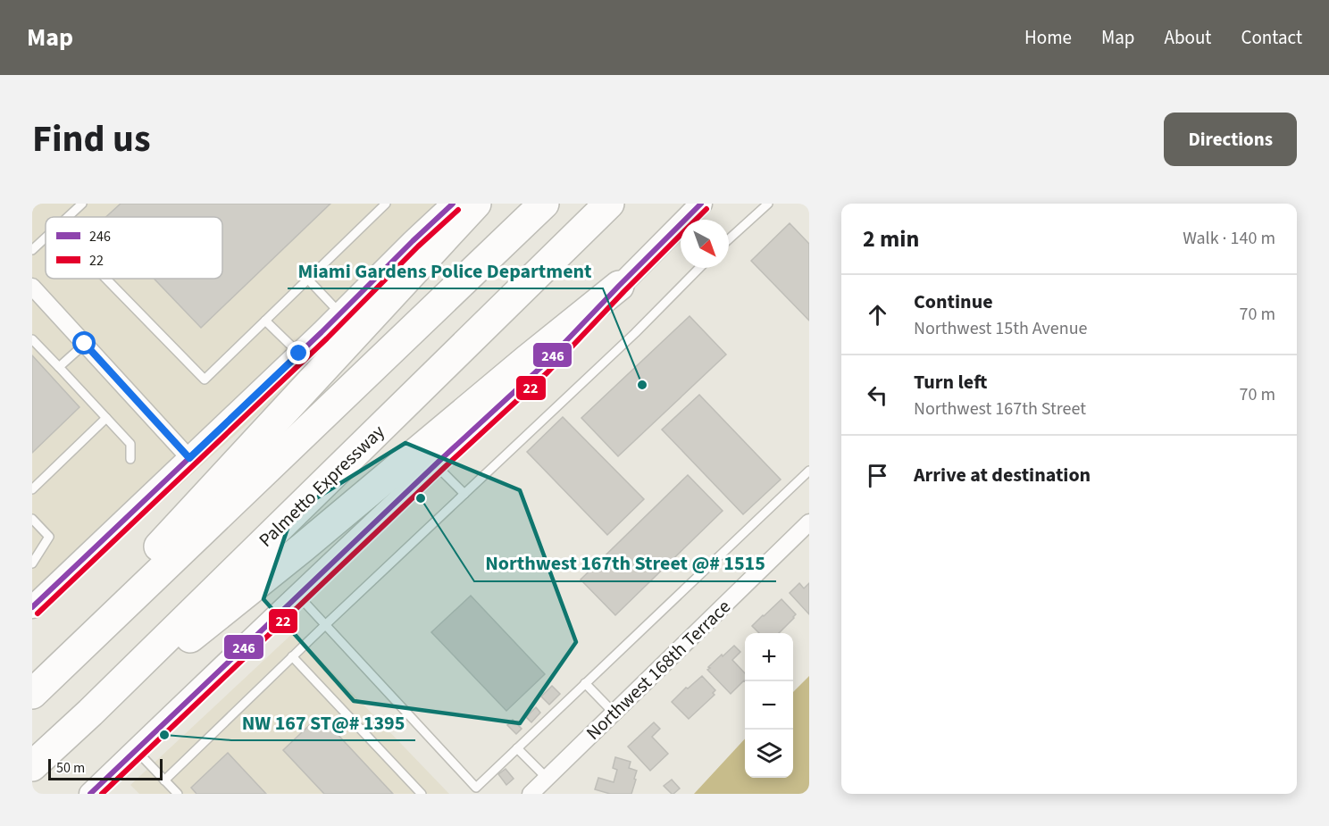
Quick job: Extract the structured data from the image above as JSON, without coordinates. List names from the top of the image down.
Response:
{
  "streets": {
    "highway": ["Palmetto Expressway"],
    "street": ["Northwest 168th Terrace"]
  },
  "places": ["Miami Gardens Police Department", "Northwest 167th Street @# 1515", "NW 167 ST@# 1395"],
  "lines": ["transit line 246", "transit line 22"],
  "legend": ["246", "22"],
  "scale_bar": "50 m",
  "north": "bottom right",
  "page": {
    "header": "Map",
    "nav": [
      "Home",
      "Map",
      "About",
      "Contact"
    ],
    "title": "Find us",
    "buttons": "Directions",
    "heading": ["2 min", "Walk · 140 m"],
    "list": [
      ["Continue", "Northwest 15th Avenue", "70 m"],
      ["Turn left", "Northwest 167th Street", "70 m"],
      "Arrive at destination"
    ],
    "map_buttons": ["+", "−"],
    "scale": "50 m"
  }
}
